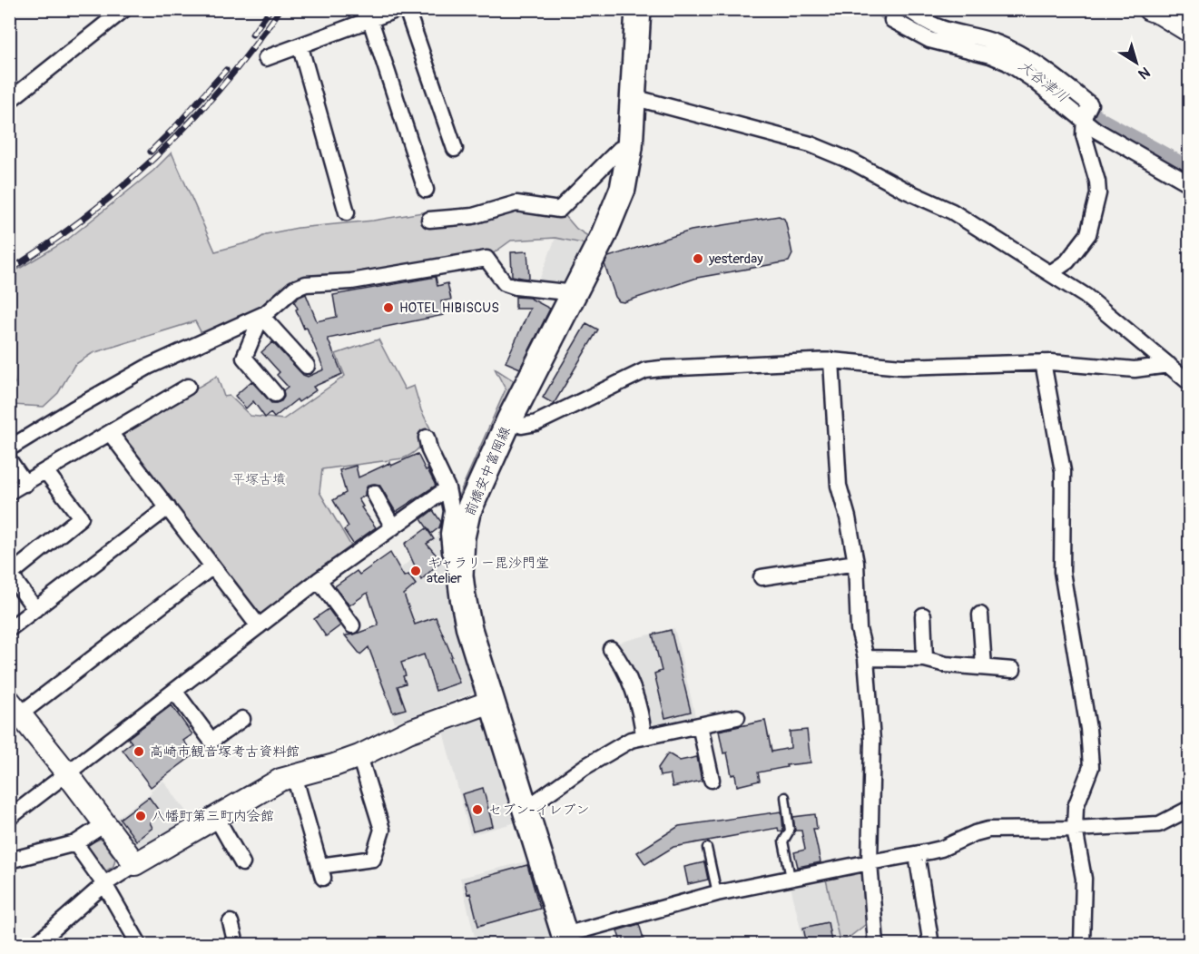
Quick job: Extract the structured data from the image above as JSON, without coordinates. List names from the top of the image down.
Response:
{
  "streets": {
    "main road": ["前橋安中富岡線"]
  },
  "water": ["大谷津川"],
  "parks": ["平塚古墳"],
  "places": [
    "yesterday",
    "HOTEL HIBISCUS",
    "ギャラリー毘沙門堂 atelier",
    "高崎市観音塚考古資料館",
    "セブン-イレブン",
    "八幡町第三町内会館"
  ],
  "north": "bottom right"
}
